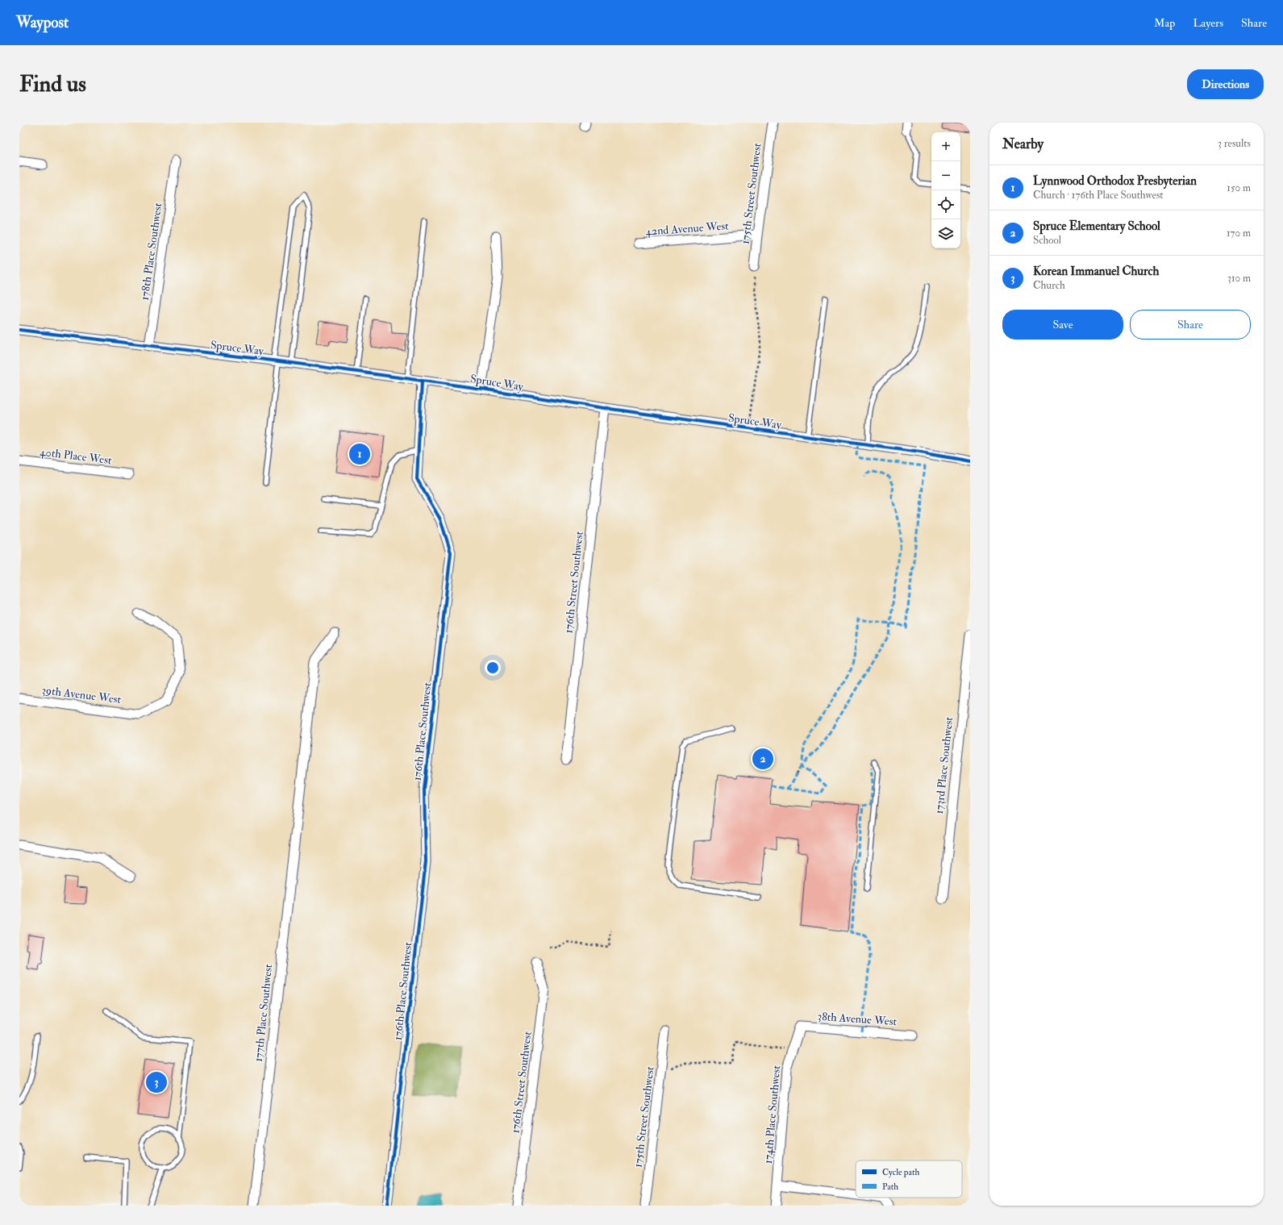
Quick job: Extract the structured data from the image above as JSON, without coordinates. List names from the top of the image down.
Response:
{
  "streets": {
    "street": [
      "175th Street Southwest",
      "42nd Avenue West",
      "178th Place Southwest",
      "Spruce Way",
      "40th Place West",
      "176th Street Southwest",
      "39th Avenue West",
      "176th Place Southwest",
      "173rd Place Southwest",
      "177th Place Southwest",
      "38th Avenue West",
      "174th Place Southwest"
    ]
  },
  "crossings": [
    ["175th Street Southwest", "42nd Avenue West"],
    ["178th Place Southwest", "Spruce Way"],
    ["Spruce Way", "176th Street Southwest"],
    ["Spruce Way", "176th Place Southwest"],
    ["38th Avenue West", "174th Place Southwest"]
  ],
  "legend": ["Cycle path", "Path"],
  "page": {
    "header": "Waypost",
    "nav": ["Map", "Layers", "Share"],
    "buttons": [
      "Directions",
      ["Save", "Share"]
    ],
    "title": "Find us",
    "heading": ["Nearby", "3 results"],
    "map_buttons": ["+", "−"],
    "list": [
      {
        "mark": "1",
        "name": "Lynnwood Orthodox Presbyterian",
        "note": "Church · 176th Place Southwest",
        "value": "150 m"
      },
      {
        "mark": "2",
        "name": "Spruce Elementary School",
        "note": "School",
        "value": "170 m"
      },
      {
        "mark": "3",
        "name": "Korean Immanuel Church",
        "note": "Church",
        "value": "310 m"
      }
    ],
    "pins": ["1", "2", "3"]
  }
}
